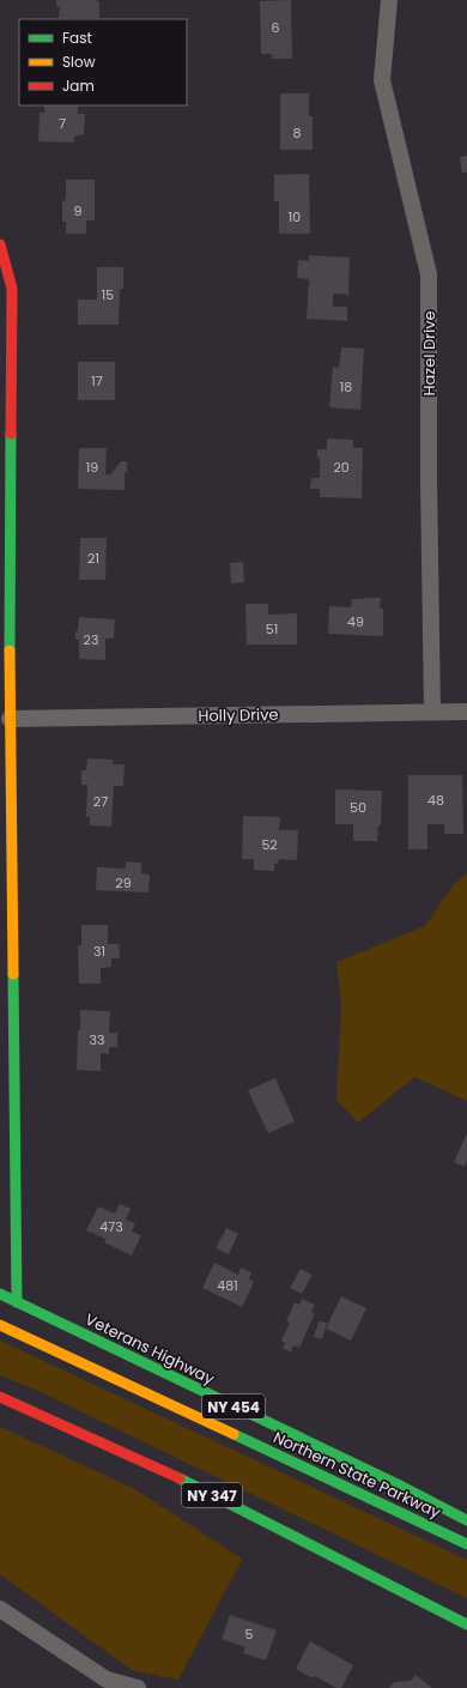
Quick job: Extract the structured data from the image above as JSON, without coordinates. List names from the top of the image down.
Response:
{
  "streets": {
    "main road": [
      "Veterans Highway",
      "NY 454",
      "Northern State Parkway",
      "NY 347"
    ],
    "street": ["Hazel Drive", "Holly Drive"]
  },
  "crossings": [
    ["Hazel Drive", "Holly Drive"]
  ],
  "house_numbers": [
    "6",
    "7",
    "8",
    "9",
    "10",
    "15",
    "17",
    "18",
    "19",
    "20",
    "21",
    "49",
    "51",
    "23",
    "48",
    "27",
    "50",
    "52",
    "29",
    "31",
    "33",
    "473",
    "481",
    "5"
  ],
  "legend": ["Fast", "Slow", "Jam"]
}
